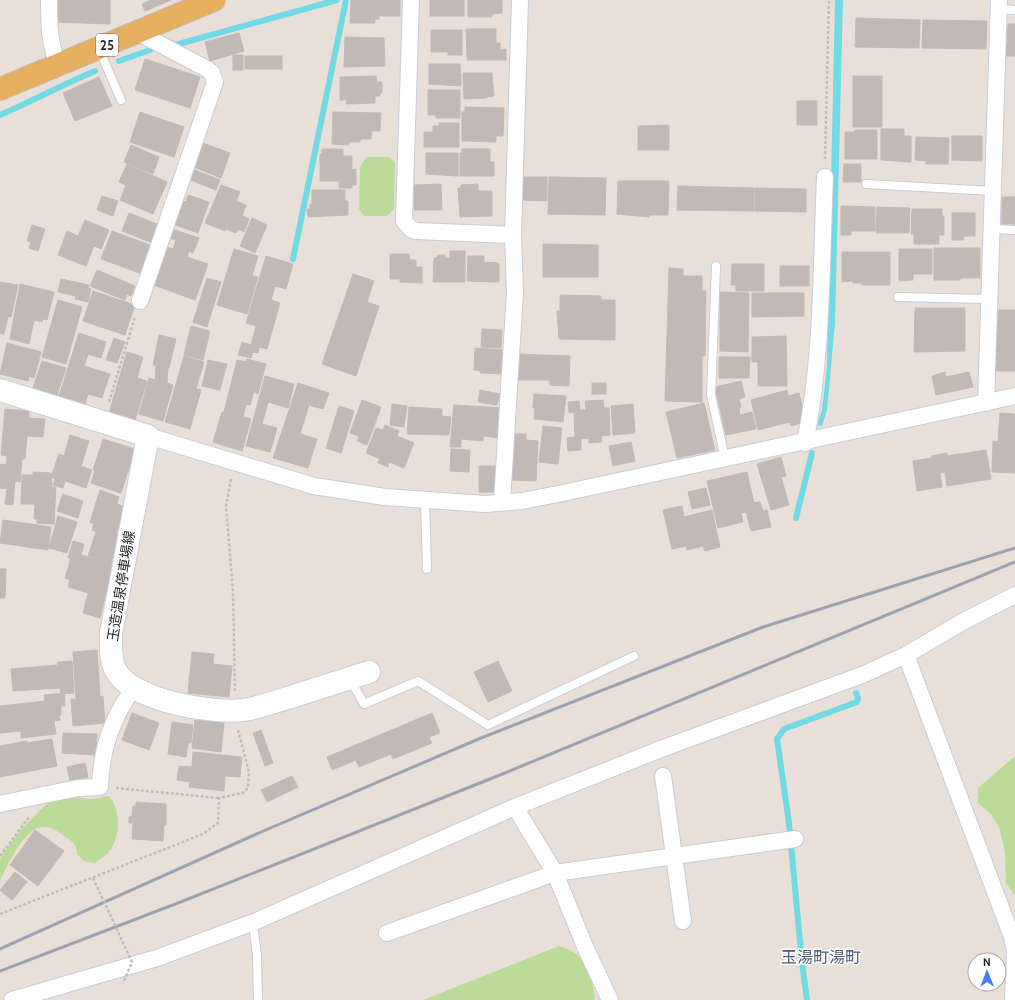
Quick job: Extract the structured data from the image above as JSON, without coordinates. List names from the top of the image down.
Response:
{
  "streets": {
    "main road": ["25", "玉造温泉停車場線"]
  },
  "districts": ["玉湯町湯町"],
  "north": "top"
}
